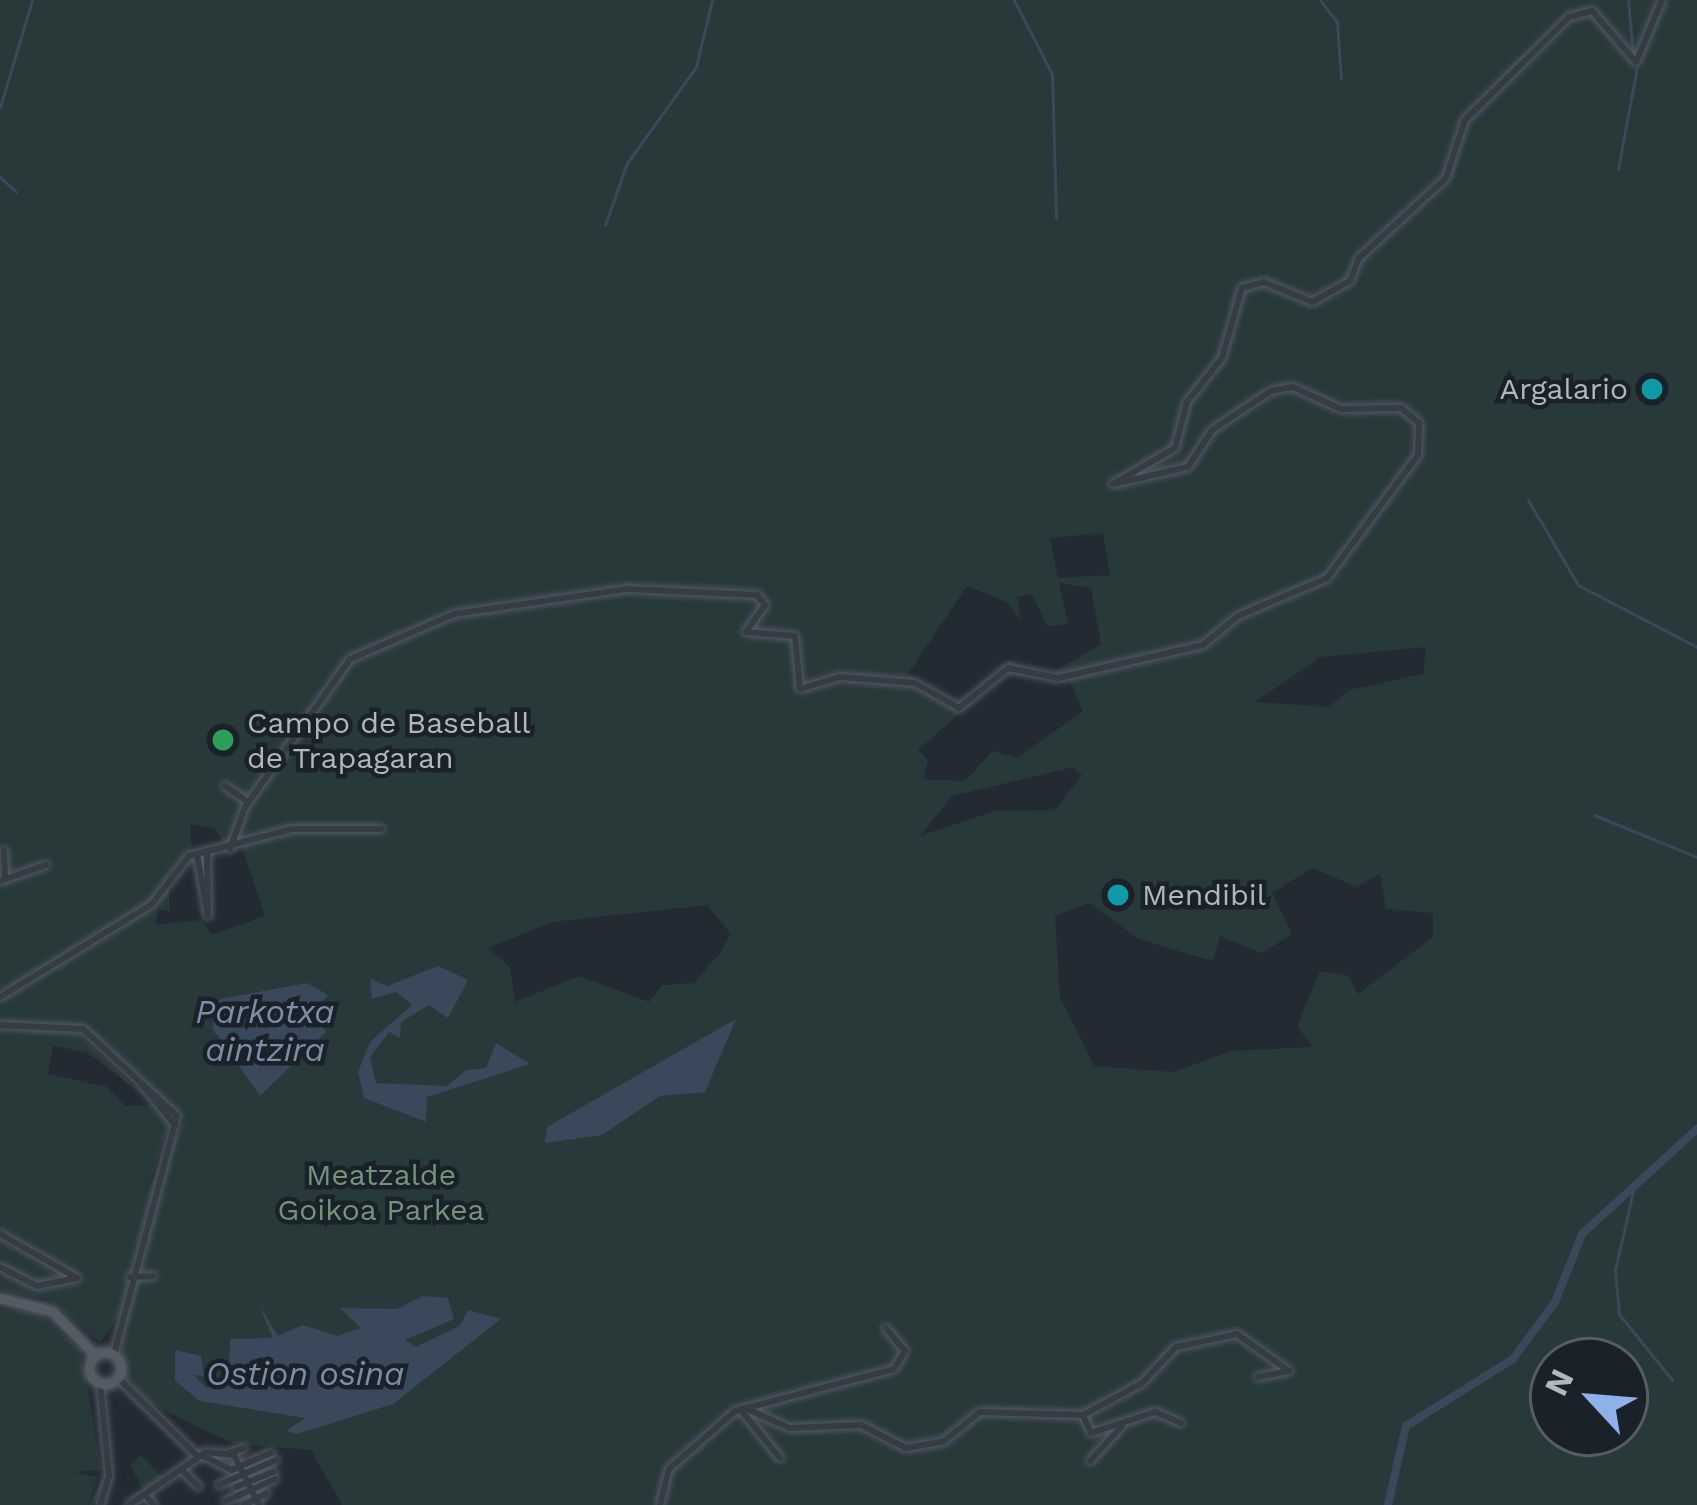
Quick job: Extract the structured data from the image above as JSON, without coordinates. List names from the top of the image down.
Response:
{
  "water": ["Parkotxa aintzira", "Ostion osina"],
  "parks": ["Meatzalde Goikoa Parkea"],
  "places": ["Argalario", "Campo de Baseball de Trapagaran", "Mendibil"],
  "north": "top left"
}
